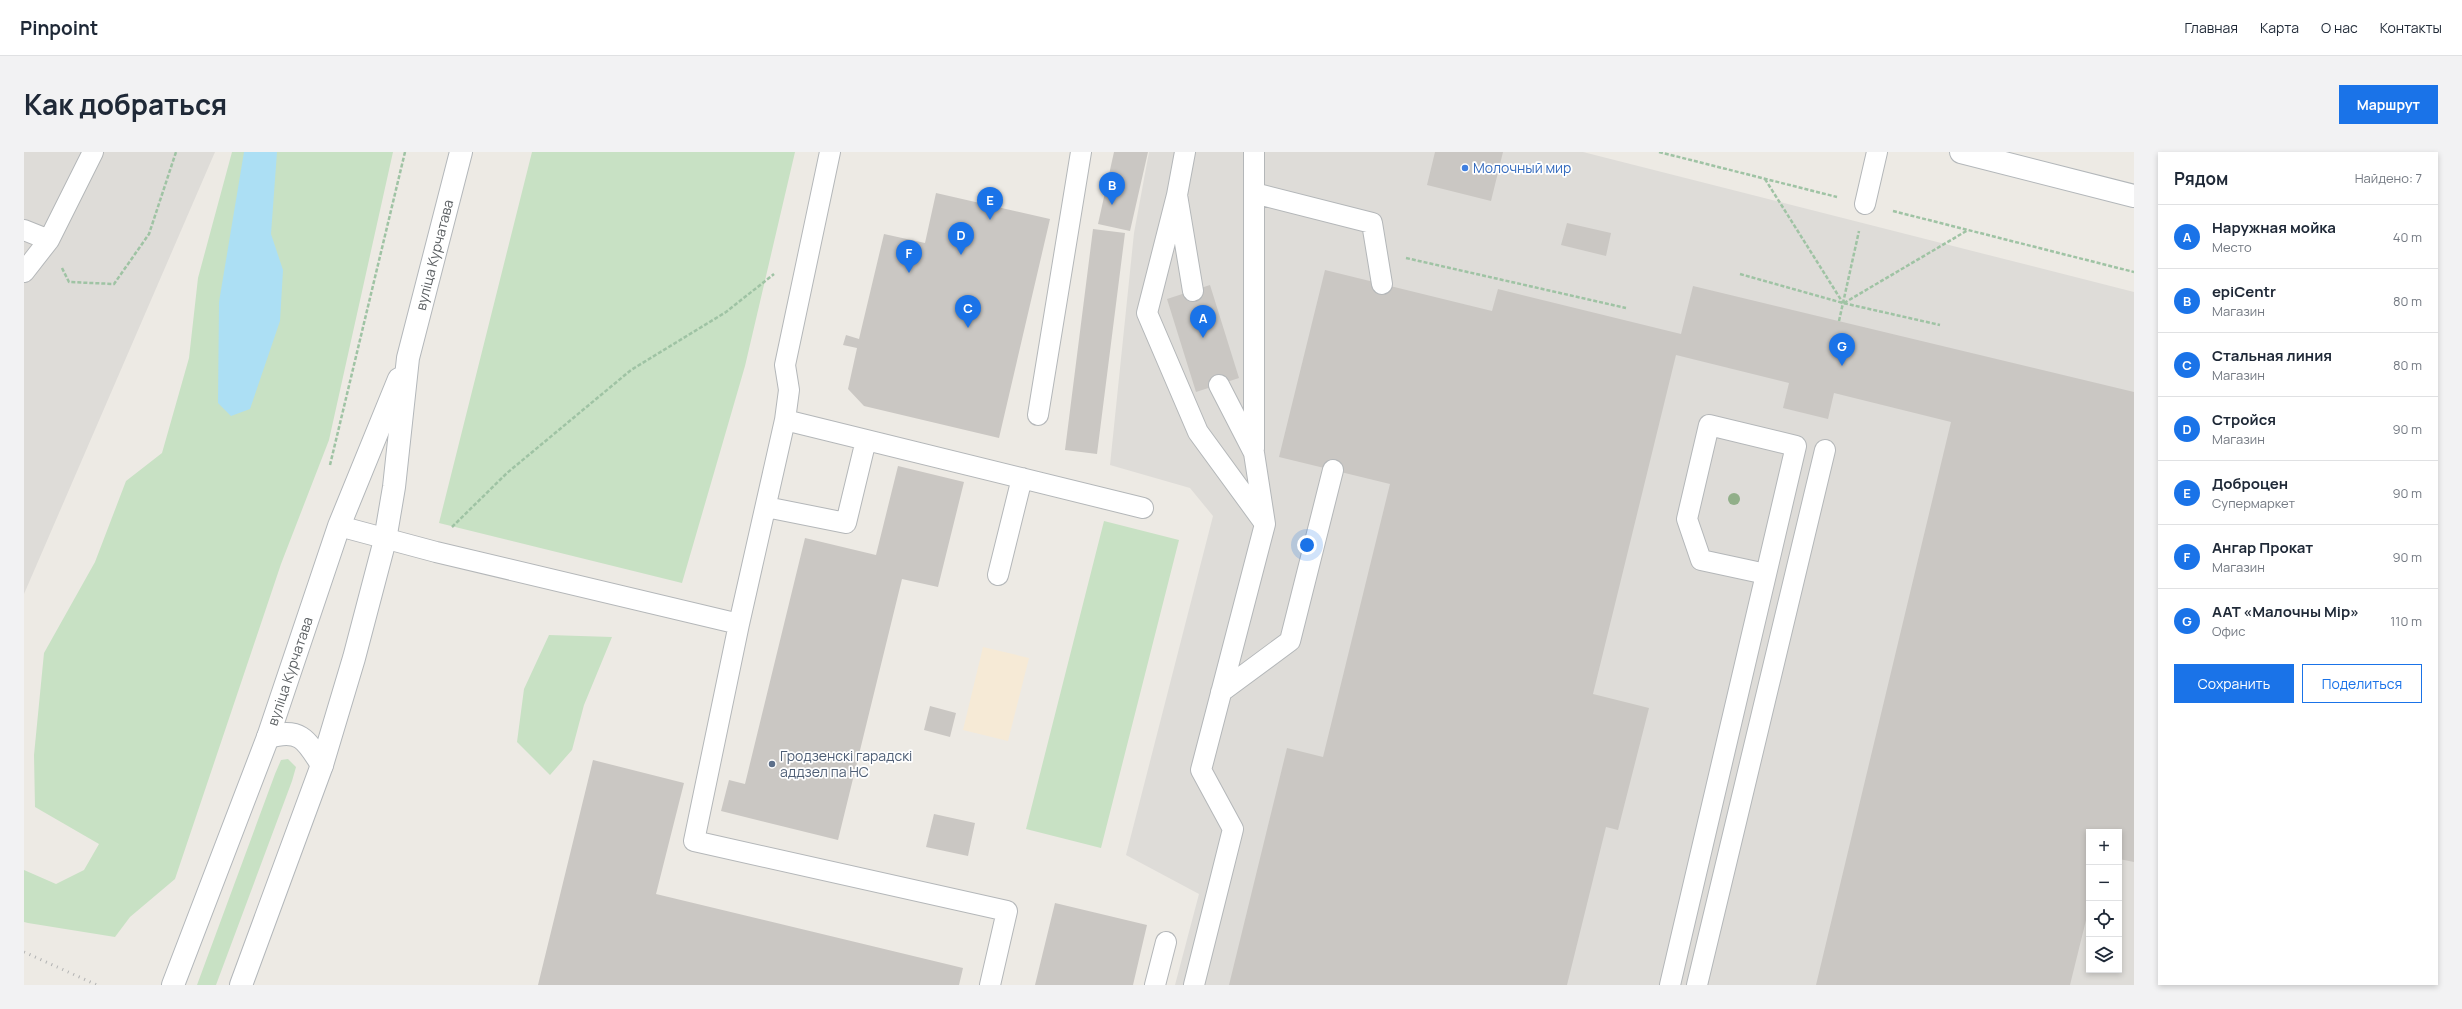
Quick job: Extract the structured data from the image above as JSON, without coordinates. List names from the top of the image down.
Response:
{
  "streets": {
    "main road": ["вуліца Курчатава"]
  },
  "places": ["Молочный мир", "Гродзенскі гарадскі аддзел па НС"],
  "page": {
    "header": "Pinpoint",
    "nav": [
      "Главная",
      "Карта",
      "О нас",
      "Контакты"
    ],
    "title": "Как добраться",
    "buttons": [
      "Маршрут",
      ["Сохранить", "Поделиться"]
    ],
    "heading": ["Рядом", "Найдено: 7"],
    "pins": [
      "B",
      "E",
      "D",
      "F",
      "C",
      "A",
      "G"
    ],
    "list": [
      {
        "mark": "A",
        "name": "Наружная мойка",
        "note": "Место",
        "value": "40 m"
      },
      {
        "mark": "B",
        "name": "epiCentr",
        "note": "Магазин",
        "value": "80 m"
      },
      {
        "mark": "C",
        "name": "Стальная линия",
        "note": "Магазин",
        "value": "80 m"
      },
      {
        "mark": "D",
        "name": "Стройся",
        "note": "Магазин",
        "value": "90 m"
      },
      {
        "mark": "E",
        "name": "Доброцен",
        "note": "Супермаркет",
        "value": "90 m"
      },
      {
        "mark": "F",
        "name": "Ангар Прокат",
        "note": "Магазин",
        "value": "90 m"
      },
      {
        "mark": "G",
        "name": "ААТ «Малочны Мір»",
        "note": "Офис",
        "value": "110 m"
      }
    ],
    "map_buttons": ["+", "−"]
  }
}
